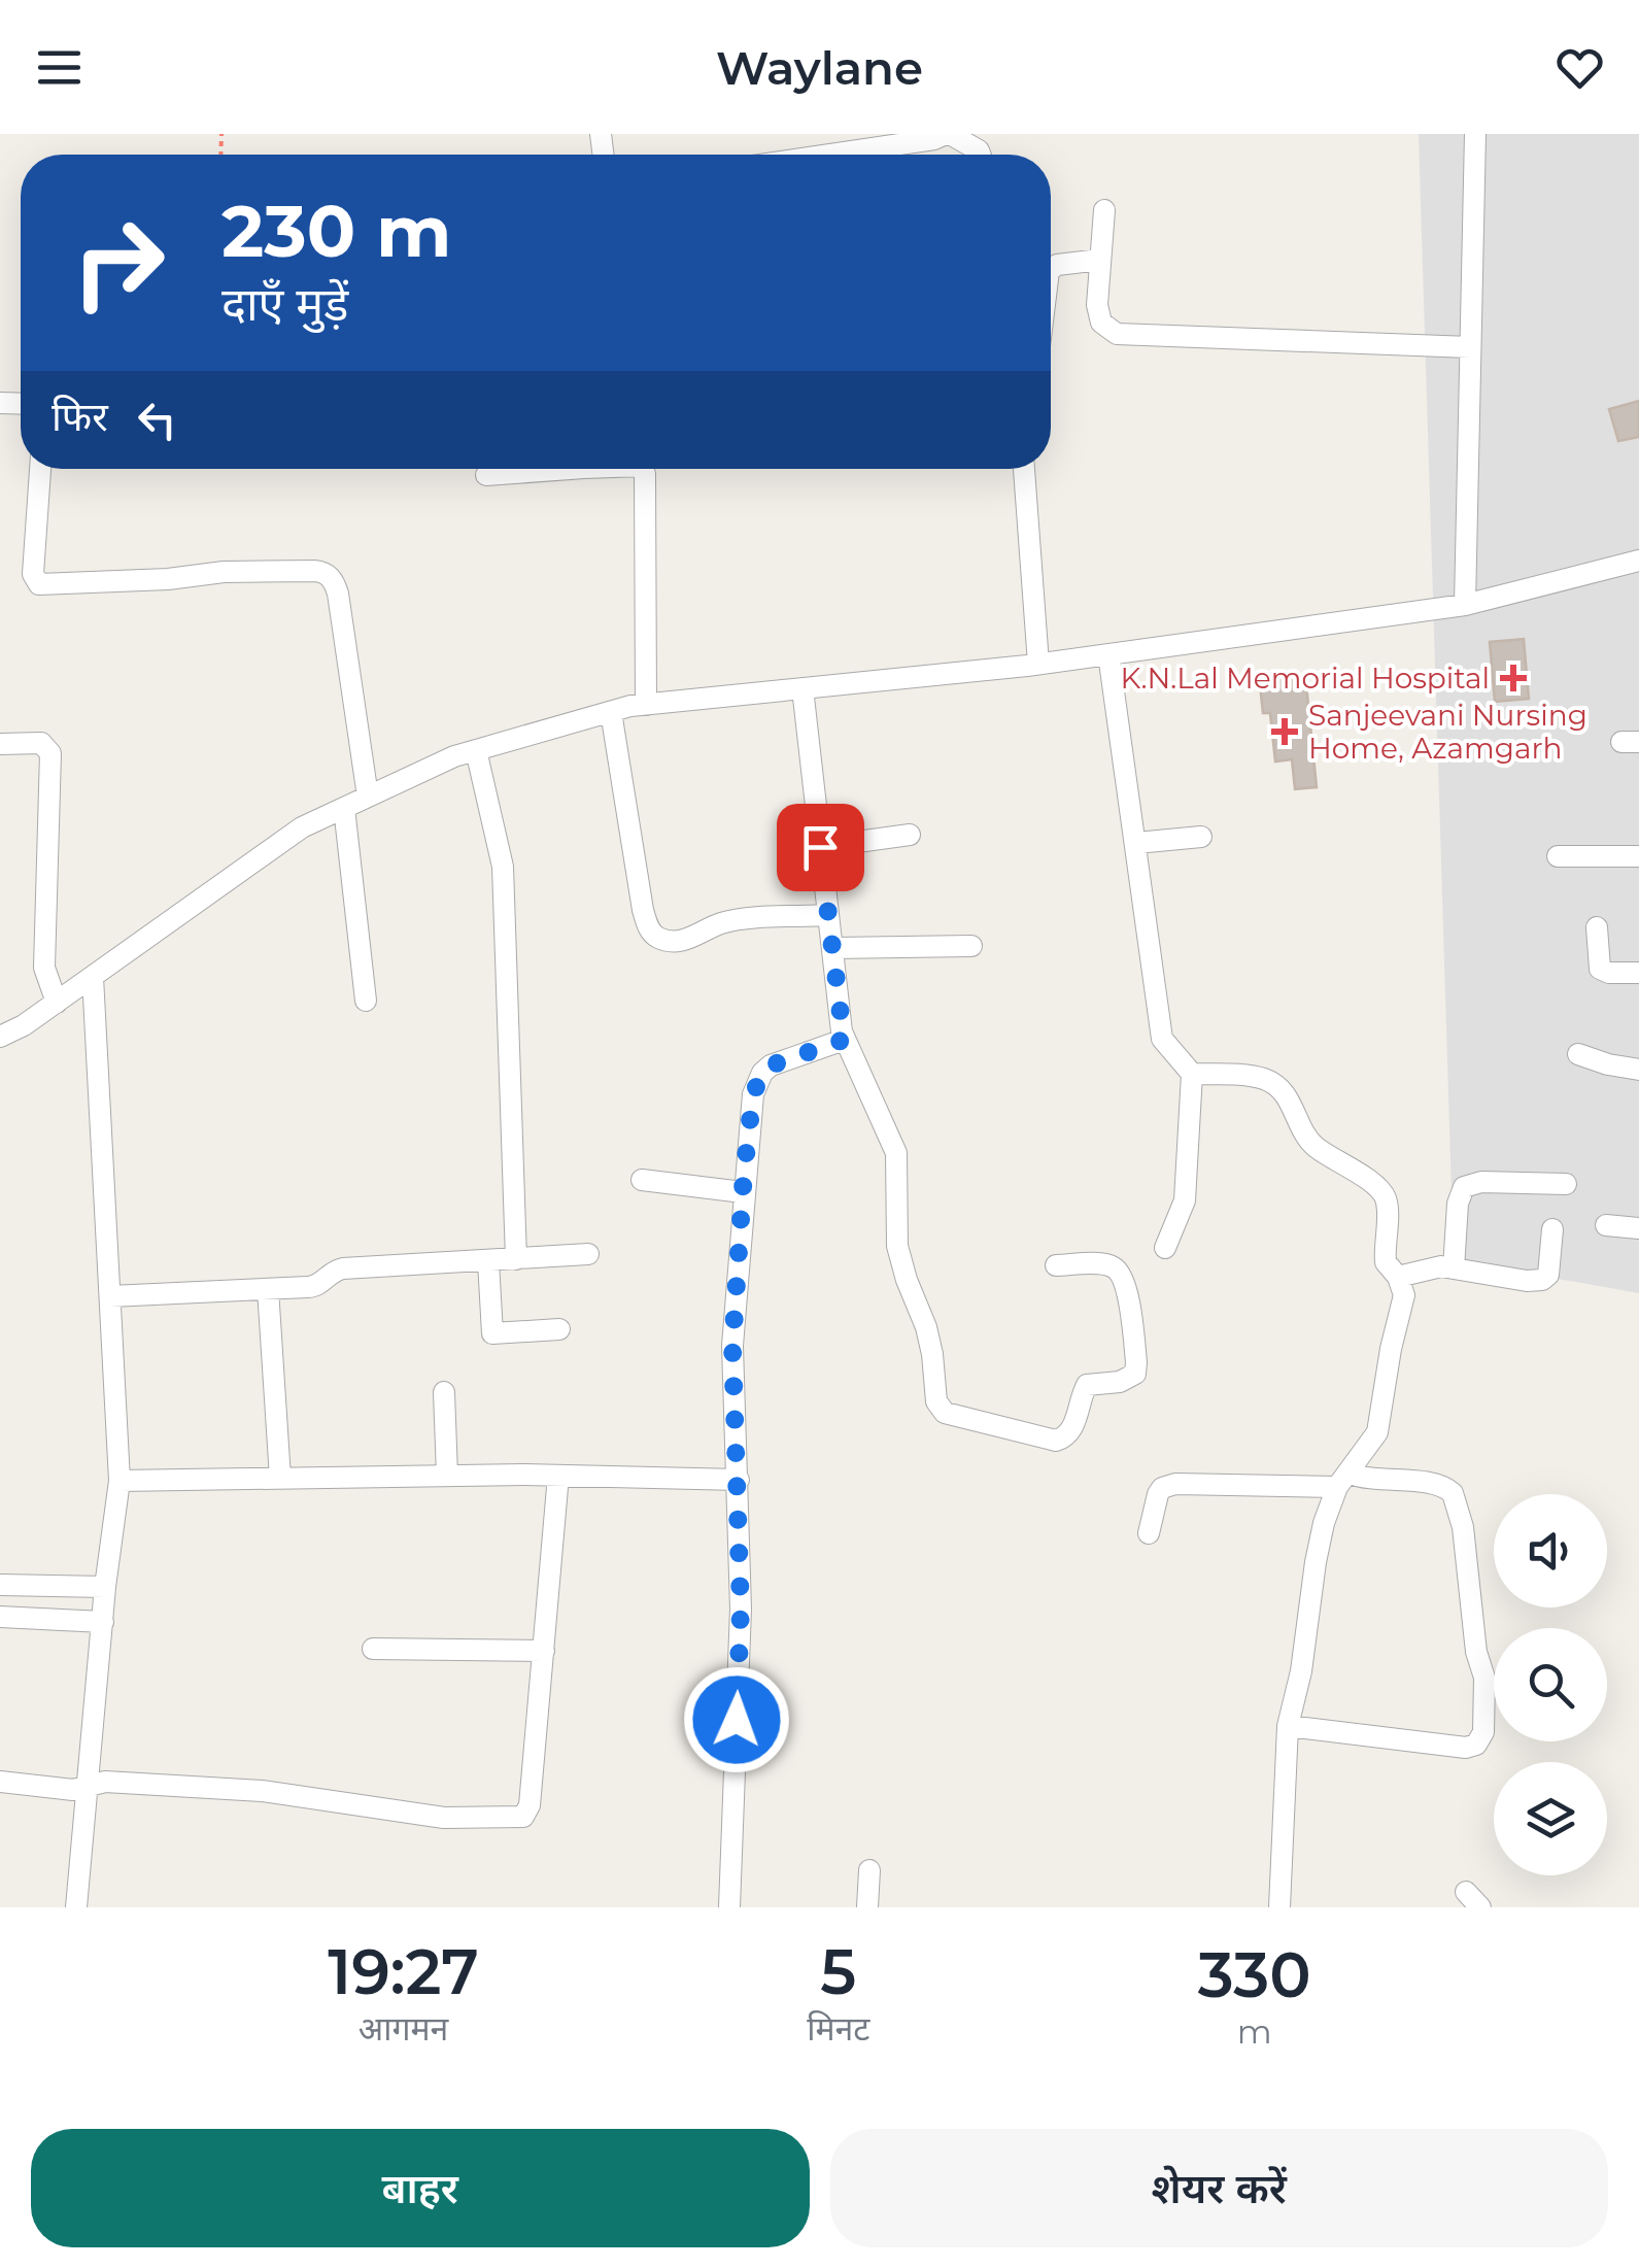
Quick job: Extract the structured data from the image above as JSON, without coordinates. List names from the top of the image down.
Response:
{
  "places": {
    "health": ["K.N.Lal Memorial Hospital", "Sanjeevani Nursing Home, Azamgarh"]
  },
  "page": {
    "header": "Waylane",
    "turn": ["230 m", "दाएँ मुड़ें"],
    "then": "फिर",
    "eta": [
      "19:27",
      "आगमन",
      "5",
      "मिनट",
      "330",
      "m"
    ],
    "buttons": ["बाहर", "शेयर करें"]
  }
}
